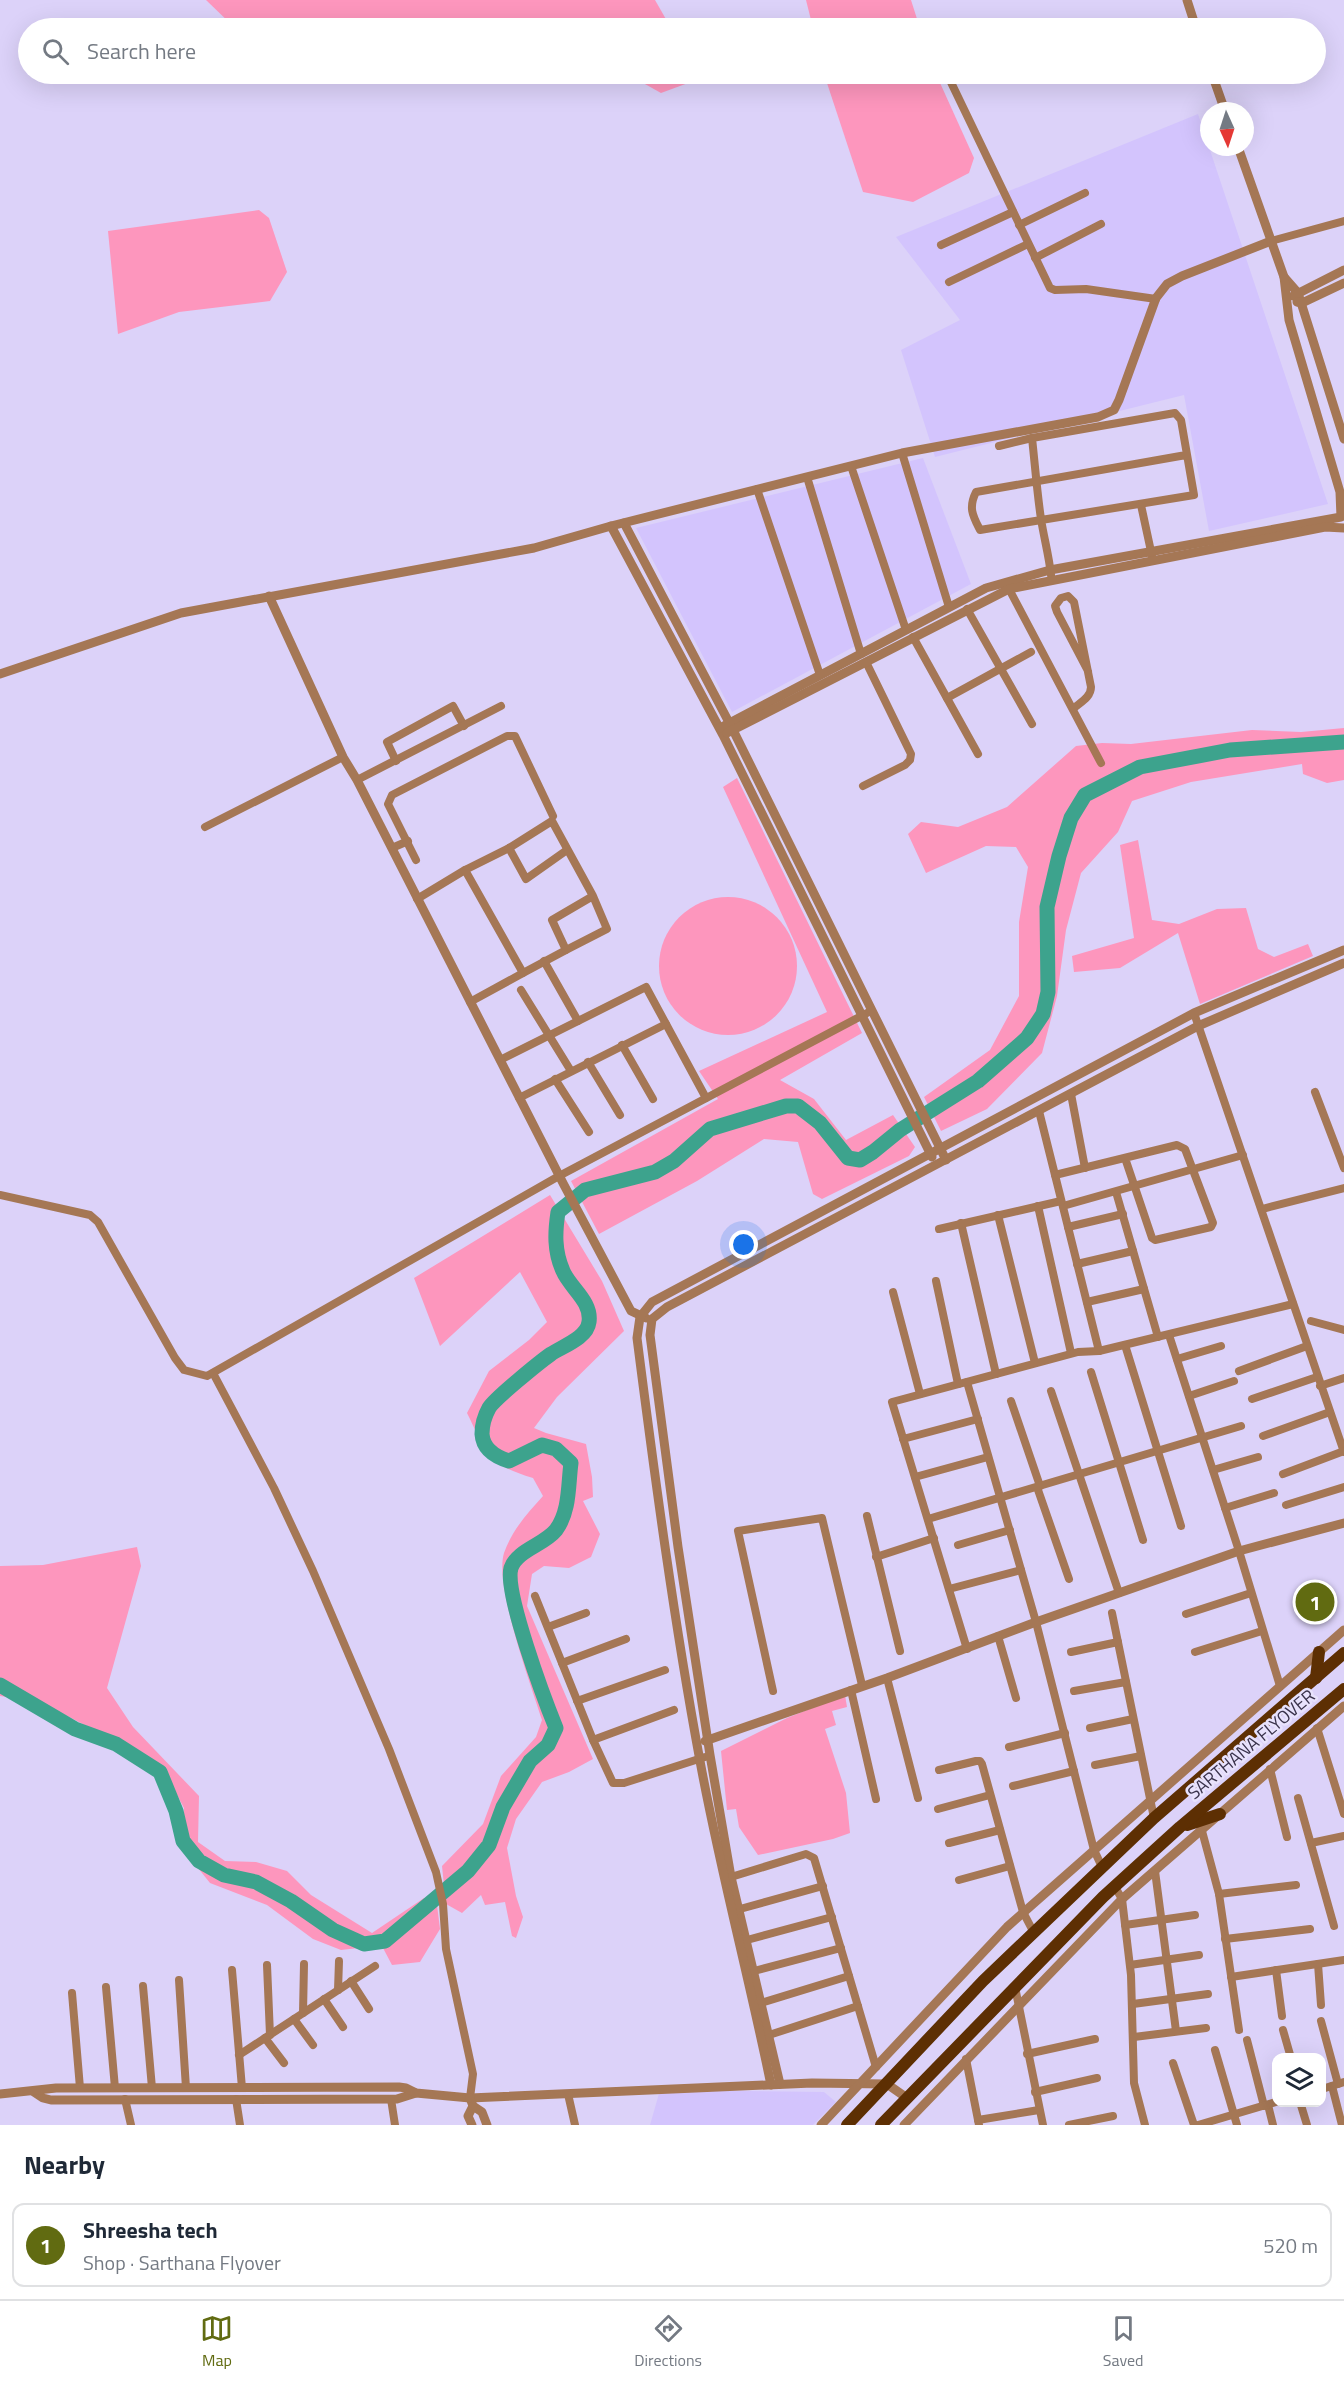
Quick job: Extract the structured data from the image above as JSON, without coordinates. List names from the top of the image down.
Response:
{
  "streets": {
    "main road": ["SARTHANA FLYOVER"]
  },
  "north": "bottom",
  "page": {
    "search": "Search here",
    "pins": "1",
    "heading": "Nearby",
    "list": [
      {
        "mark": "1",
        "name": "Shreesha tech",
        "note": "Shop · Sarthana Flyover",
        "value": "520 m"
      }
    ],
    "nav": ["Map", "Directions", "Saved"]
  }
}
